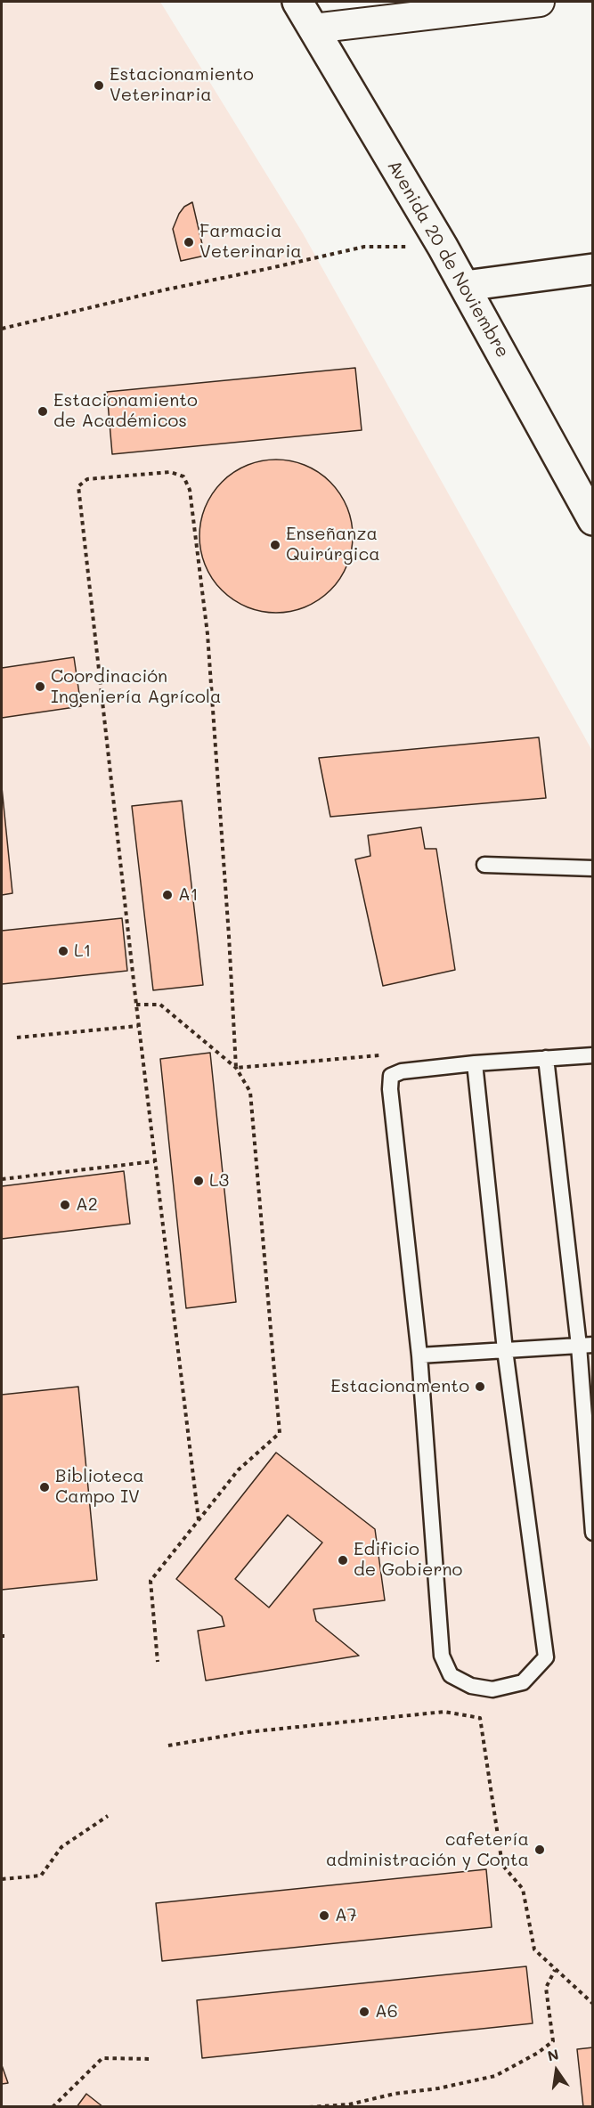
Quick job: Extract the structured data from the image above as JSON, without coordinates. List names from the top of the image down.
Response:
{
  "streets": {
    "main road": ["Avenida 20 de Noviembre"]
  },
  "places": [
    "Estacionamiento Veterinaria",
    "Farmacia Veterinaria",
    "Estacionamiento de Académicos",
    "Enseñanza Quirúrgica",
    "Coordinación Ingeniería Agrícola",
    "A1",
    "L1",
    "L3",
    "A2",
    "Estacionamento",
    "Biblioteca Campo IV",
    "Edificio de Gobierno",
    "cafetería administración y Conta",
    "A7",
    "A6"
  ],
  "north": "top"
}
